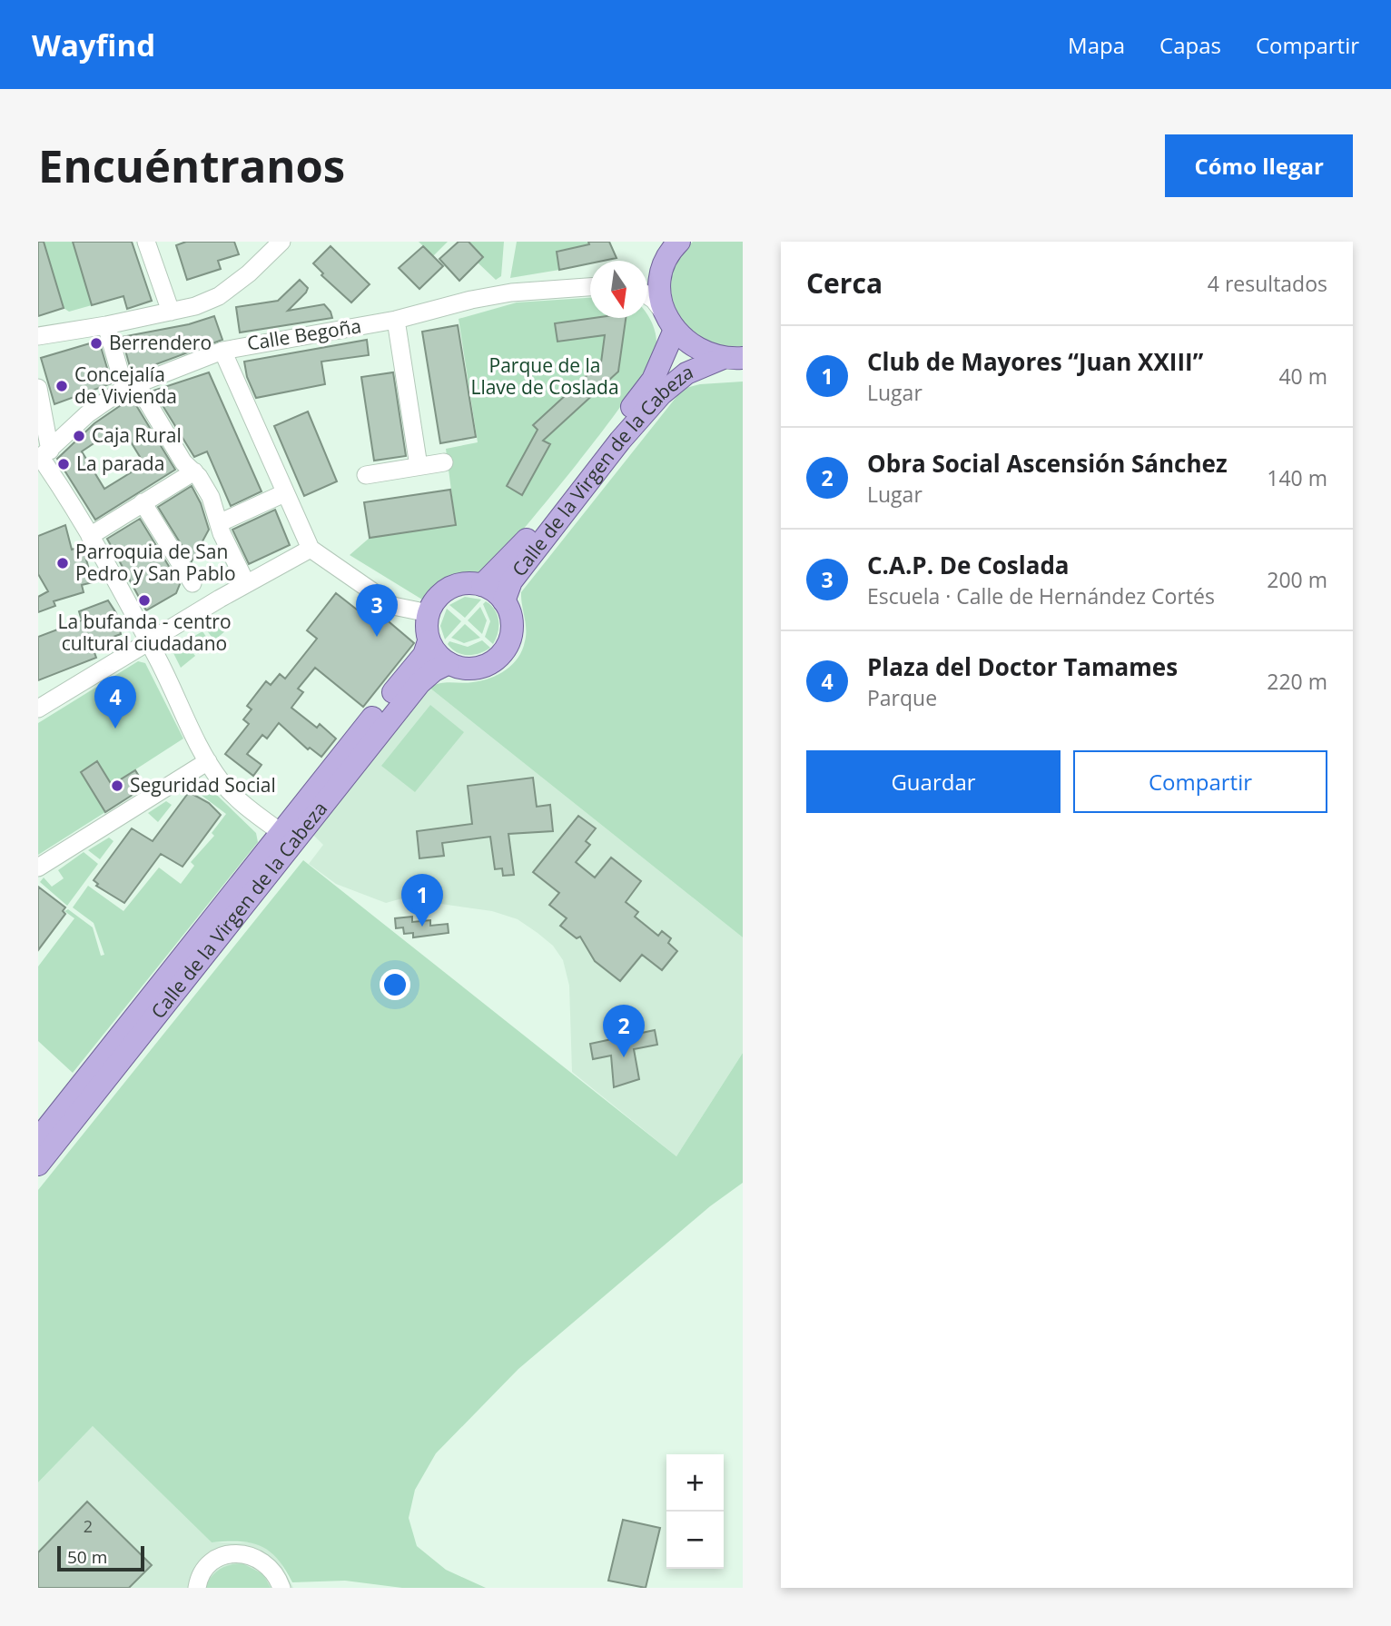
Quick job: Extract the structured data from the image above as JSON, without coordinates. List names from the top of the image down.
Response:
{
  "streets": {
    "main road": ["Calle de la Virgen de la Cabeza"],
    "street": ["Calle Begoña"]
  },
  "parks": ["Parque de la Llave de Coslada"],
  "places": [
    "Berrendero",
    "Concejalía de Vivienda",
    "Caja Rural",
    "La parada",
    "Parroquia de San Pedro y San Pablo",
    "La bufanda - centro cultural ciudadano",
    "Seguridad Social"
  ],
  "house_numbers": ["2"],
  "scale_bar": "50 m",
  "north": "bottom",
  "page": {
    "header": "Wayfind",
    "nav": ["Mapa", "Capas", "Compartir"],
    "buttons": [
      "Cómo llegar",
      ["Guardar", "Compartir"]
    ],
    "title": "Encuéntranos",
    "heading": ["Cerca", "4 resultados"],
    "list": [
      {
        "mark": "1",
        "name": "Club de Mayores “Juan XXIII”",
        "note": "Lugar",
        "value": "40 m"
      },
      {
        "mark": "2",
        "name": "Obra Social Ascensión Sánchez",
        "note": "Lugar",
        "value": "140 m"
      },
      {
        "mark": "3",
        "name": "C.A.P. De Coslada",
        "note": "Escuela · Calle de Hernández Cortés",
        "value": "200 m"
      },
      {
        "mark": "4",
        "name": "Plaza del Doctor Tamames",
        "note": "Parque",
        "value": "220 m"
      }
    ],
    "pins": [
      "3",
      "4",
      "1",
      "2"
    ],
    "map_buttons": ["+", "−"],
    "scale": "50 m"
  }
}
